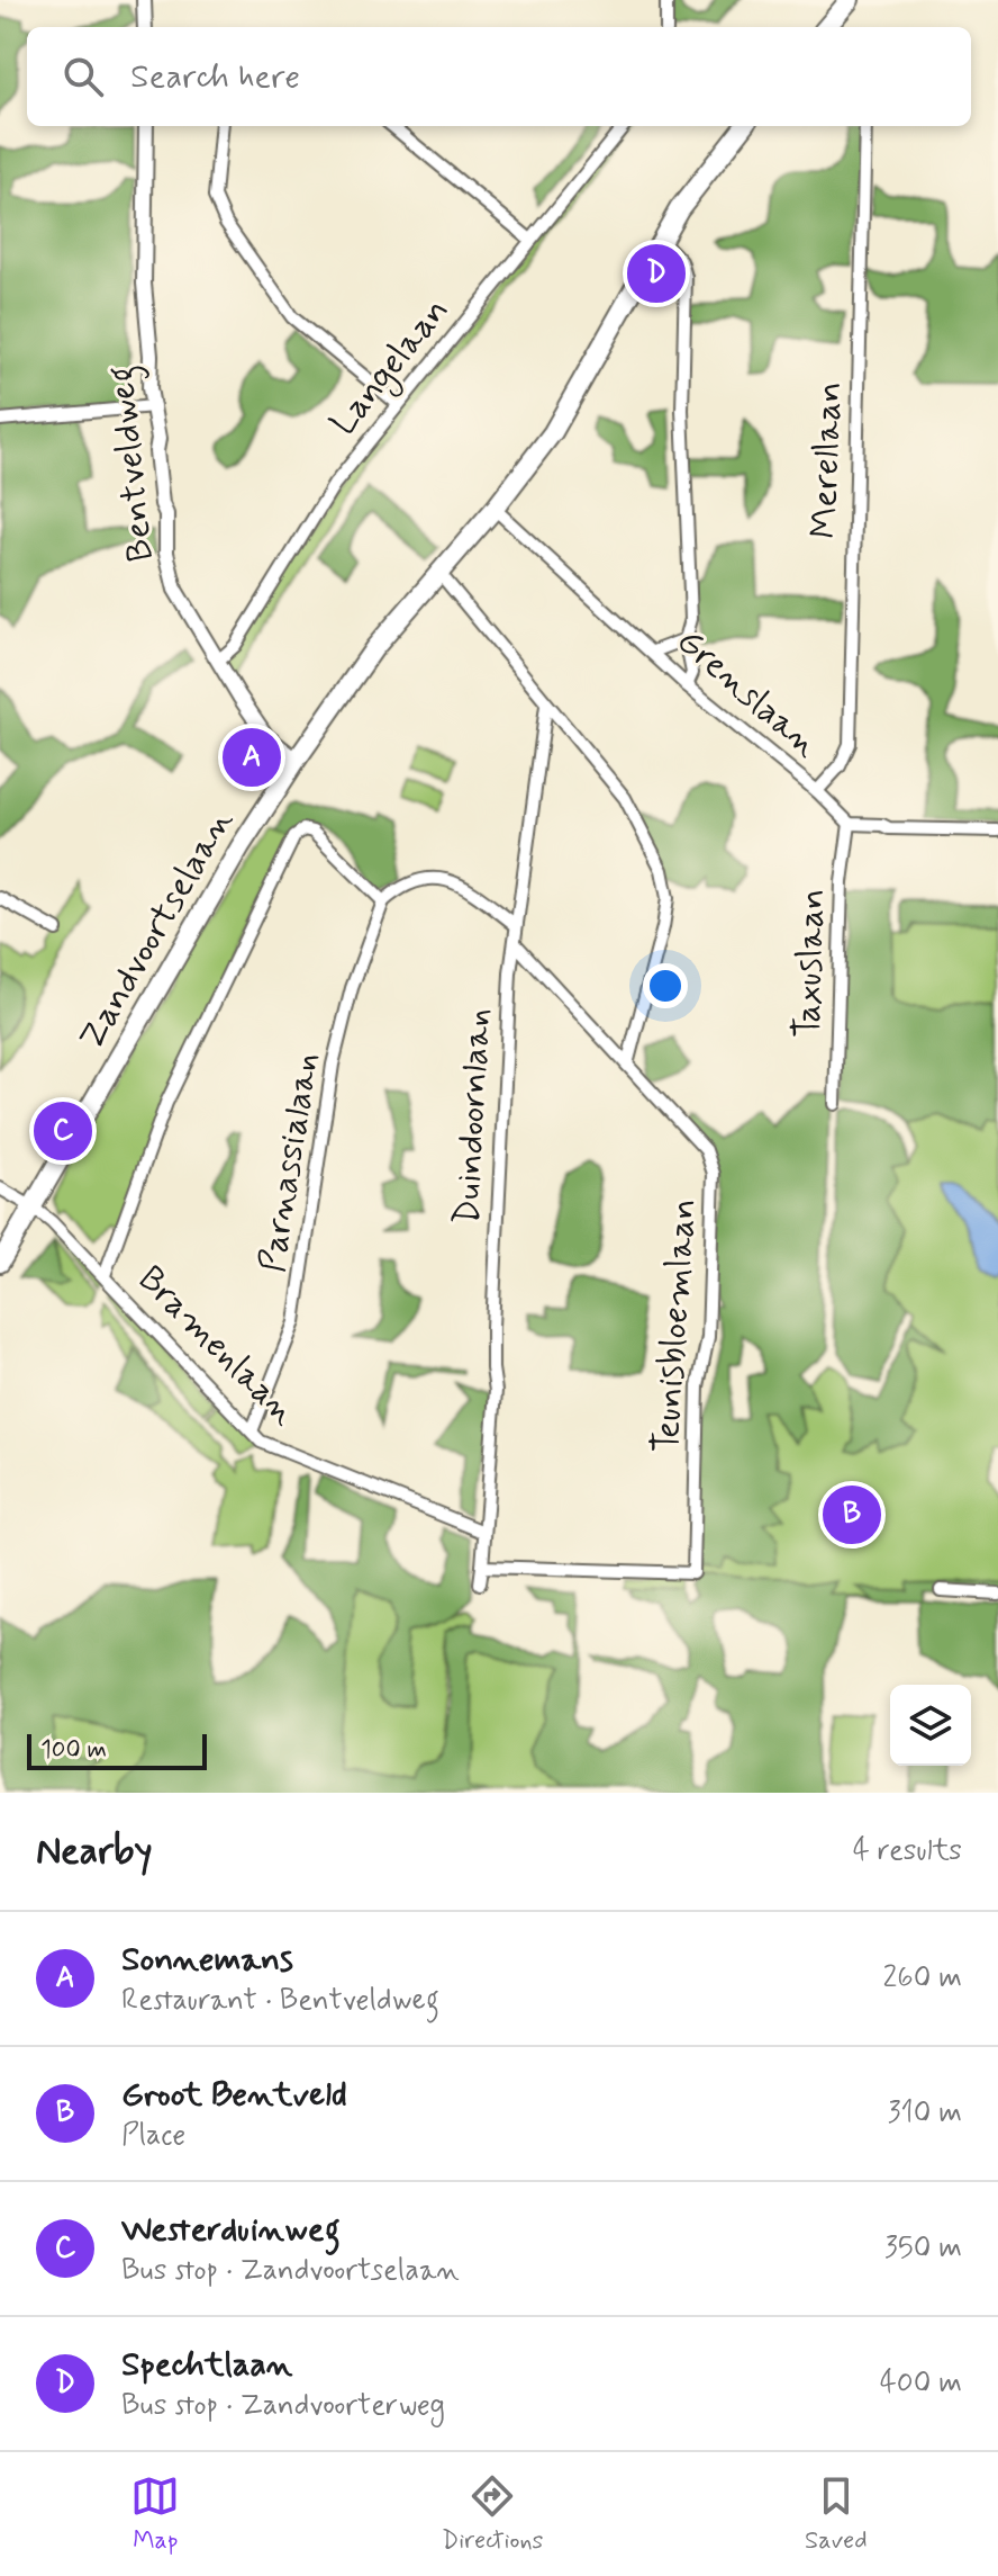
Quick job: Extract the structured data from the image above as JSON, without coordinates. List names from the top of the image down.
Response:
{
  "streets": {
    "main road": ["Zandvoortselaan"],
    "street": [
      "Langelaan",
      "Merellaan",
      "Bentveldweg",
      "Grenslaan",
      "Taxuslaan",
      "Duindoornlaan",
      "Parnassialaan",
      "Teunisbloemlaan",
      "Bramenlaan"
    ]
  },
  "crossings": [
    ["Langelaan", "Bentveldweg"],
    ["Merellaan", "Grenslaan"],
    ["Bentveldweg", "Zandvoortselaan"],
    ["Grenslaan", "Zandvoortselaan"],
    ["Grenslaan", "Taxuslaan"],
    ["Zandvoortselaan", "Parnassialaan"],
    ["Zandvoortselaan", "Bramenlaan"],
    ["Duindoornlaan", "Teunisbloemlaan"],
    ["Duindoornlaan", "Bramenlaan"],
    ["Parnassialaan", "Bramenlaan"]
  ],
  "scale_bar": "100 m",
  "page": {
    "search": "Search here",
    "pins": [
      "D",
      "A",
      "C",
      "B"
    ],
    "scale": "100 m",
    "heading": ["Nearby", "4 results"],
    "list": [
      {
        "mark": "A",
        "name": "Sonnemans",
        "note": "Restaurant · Bentveldweg",
        "value": "260 m"
      },
      {
        "mark": "B",
        "name": "Groot Bentveld",
        "note": "Place",
        "value": "310 m"
      },
      {
        "mark": "C",
        "name": "Westerduinweg",
        "note": "Bus stop · Zandvoortselaan",
        "value": "350 m"
      },
      {
        "mark": "D",
        "name": "Spechtlaan",
        "note": "Bus stop · Zandvoorterweg",
        "value": "400 m"
      }
    ],
    "nav": ["Map", "Directions", "Saved"]
  }
}
